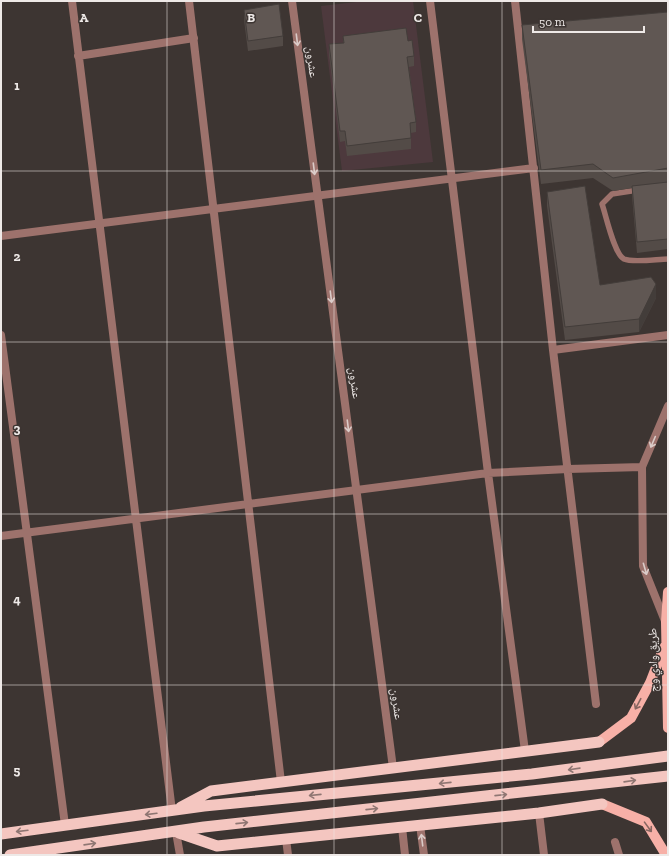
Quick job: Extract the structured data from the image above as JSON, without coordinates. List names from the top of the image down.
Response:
{
  "streets": {
    "main road": ["طريق وادي وج"],
    "street": ["عشرون"]
  },
  "one_way": ["عشرون"],
  "scale_bar": "50 m",
  "grid": {
    "columns": ["A", "B", "C"],
    "rows": [
      "1",
      "2",
      "3",
      "4",
      "5"
    ]
  }
}
